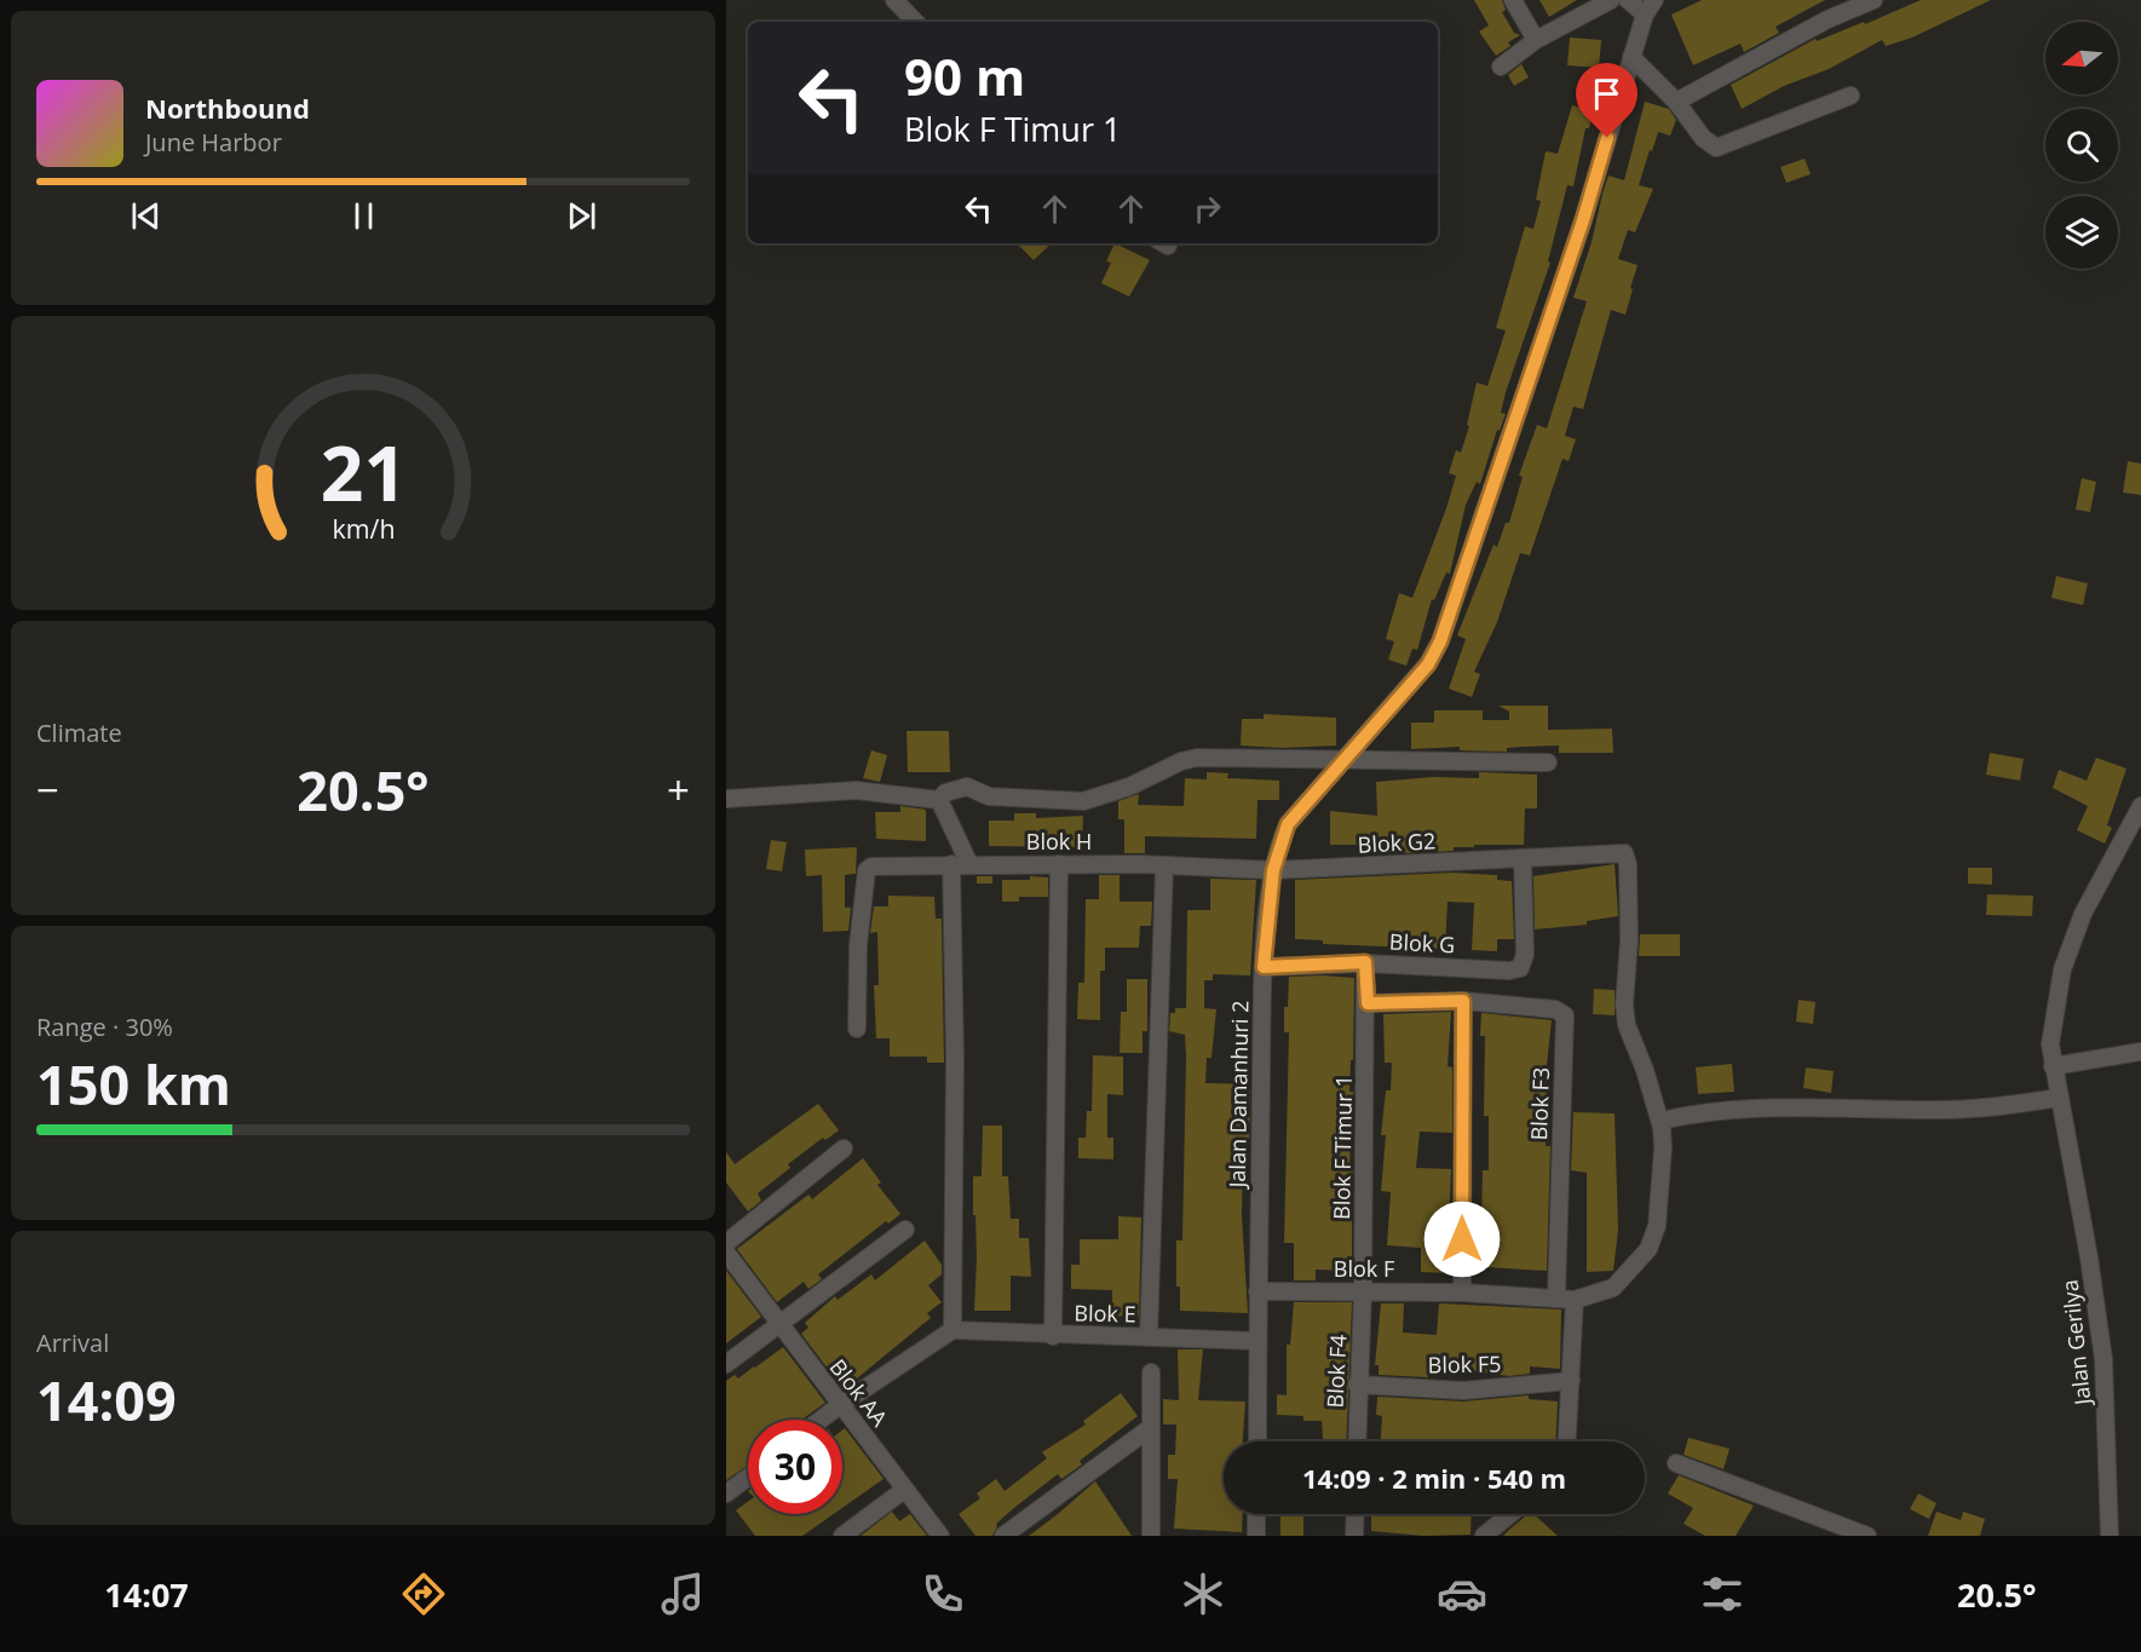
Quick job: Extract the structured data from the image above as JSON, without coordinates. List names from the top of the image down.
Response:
{
  "streets": {
    "street": [
      "Blok H",
      "Blok G2",
      "Blok G",
      "Jalan Damanhuri 2",
      "Blok F3",
      "Blok F Timur 1",
      "Blok F",
      "Blok E",
      "Jalan Gerilya",
      "Blok F5",
      "Blok F4",
      "Blok AA"
    ]
  },
  "crossings": [
    ["Blok H", "Blok G2"],
    ["Blok H", "Jalan Damanhuri 2"],
    ["Blok G2", "Blok G"],
    ["Blok G2", "Jalan Damanhuri 2"],
    ["Blok G", "Jalan Damanhuri 2"],
    ["Blok G", "Blok F Timur 1"],
    ["Jalan Damanhuri 2", "Blok F"],
    ["Jalan Damanhuri 2", "Blok E"],
    ["Blok F3", "Blok F"],
    ["Blok F Timur 1", "Blok F"],
    ["Blok F Timur 1", "Blok F4"],
    ["Blok F", "Blok F4"],
    ["Blok F5", "Blok F4"]
  ],
  "north": "left",
  "page": {
    "turn": ["90 m", "Blok F Timur 1"],
    "song": ["Northbound", "June Harbor"],
    "tile": [
      "Climate",
      ["Range · 30%", "150 km"],
      ["Arrival", "14:09"]
    ],
    "heat": ["−", "20.5°", "+"],
    "limit": "30",
    "trip": "14:09 · 2 min · 540 m",
    "tabs": ["14:07", "20.5°"],
    "gauge": ["21", "km/h"]
  }
}
